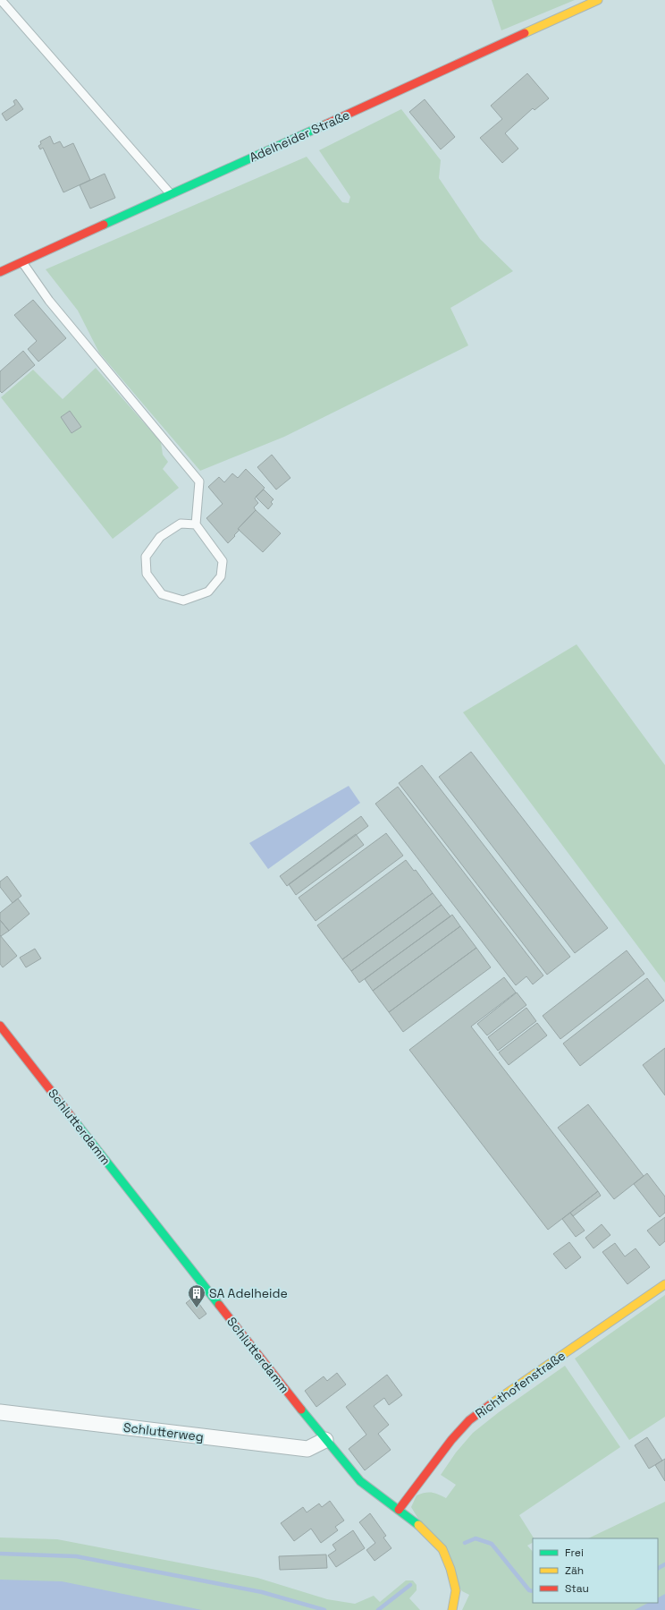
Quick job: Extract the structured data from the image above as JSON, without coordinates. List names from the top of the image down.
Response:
{
  "streets": {
    "street": [
      "Adelheider Straße",
      "Schlutterdamm",
      "Richthofenstraße",
      "Schlutterweg"
    ]
  },
  "crossings": [
    ["Schlutterdamm", "Richthofenstraße"],
    ["Schlutterdamm", "Schlutterweg"]
  ],
  "places": {
    "building": ["SA Adelheide"]
  },
  "legend": ["Frei", "Zäh", "Stau"]
}
